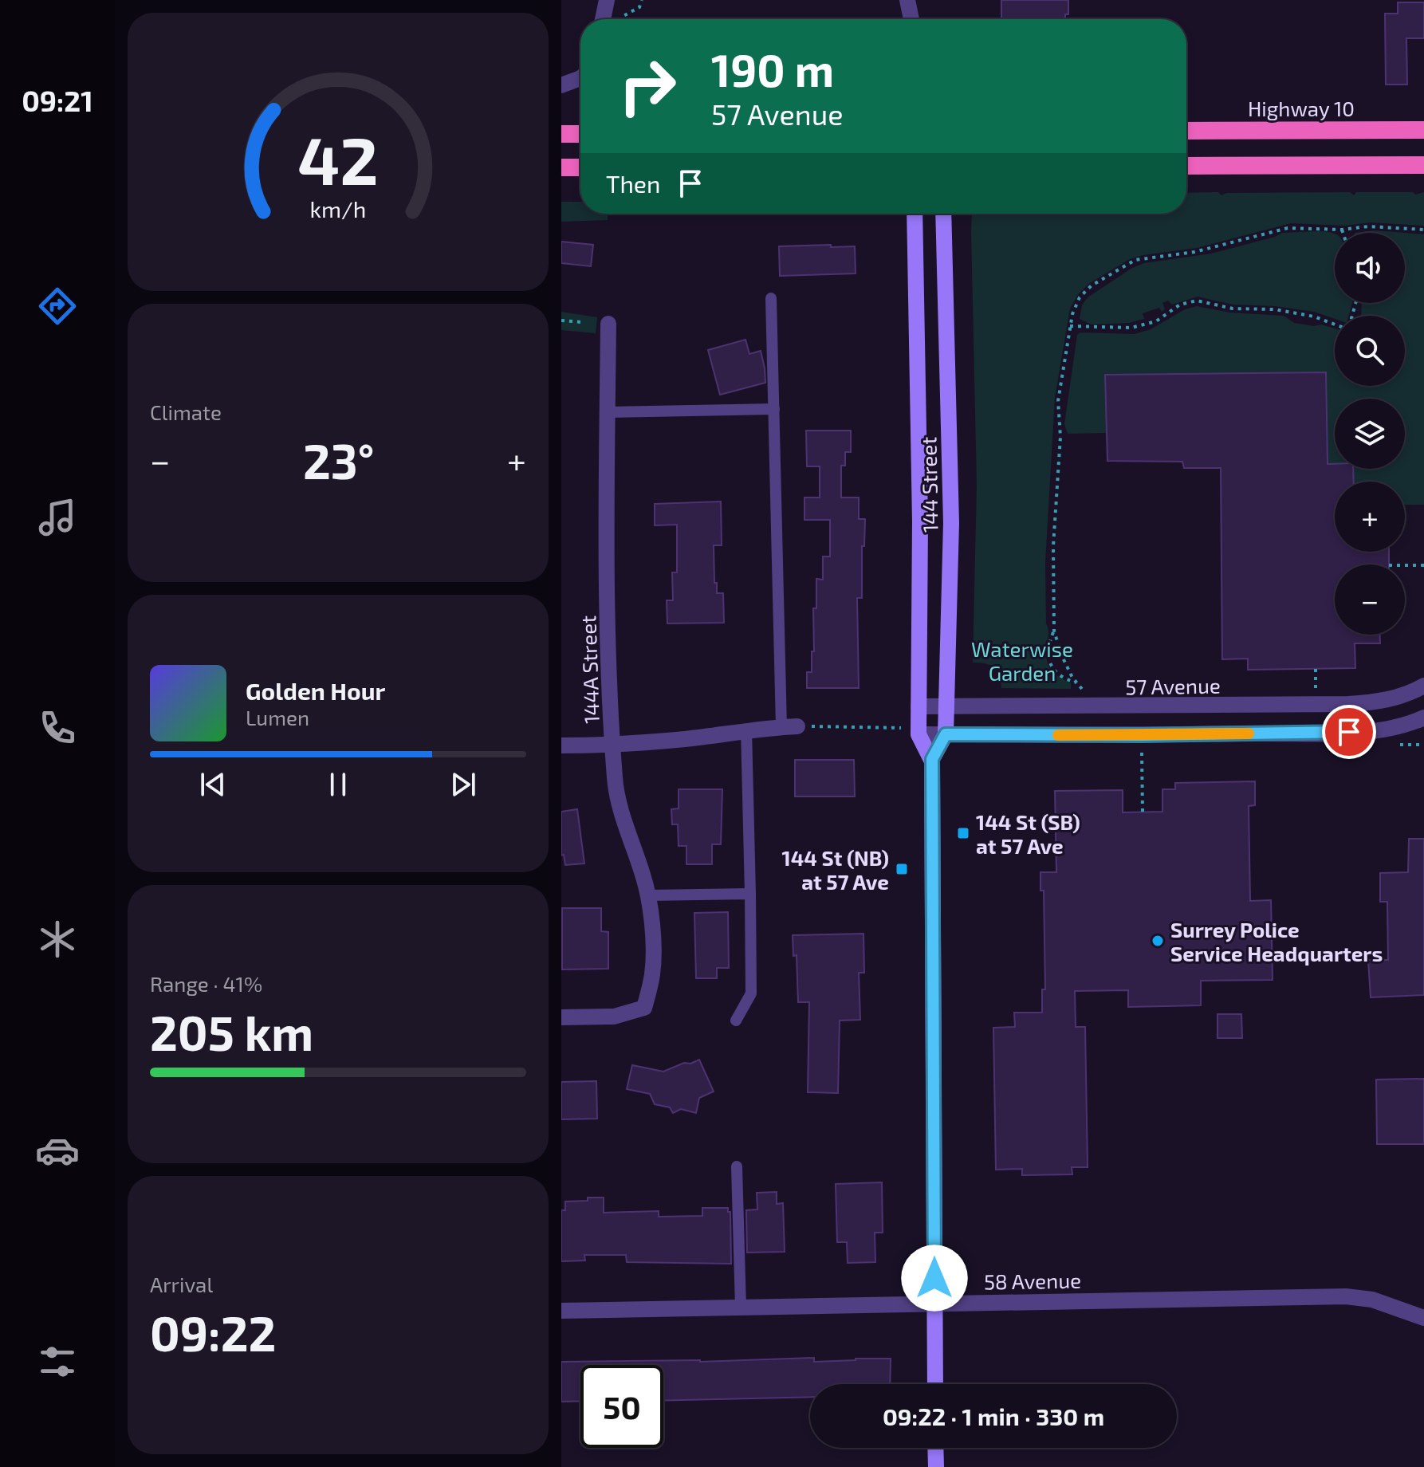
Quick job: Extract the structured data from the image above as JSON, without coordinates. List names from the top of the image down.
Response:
{
  "streets": {
    "highway": ["Highway 10"],
    "main road": ["144 Street"],
    "street": ["144A Street", "57 Avenue", "58 Avenue"]
  },
  "crossings": [
    ["144 Street", "57 Avenue"],
    ["144 Street", "58 Avenue"]
  ],
  "parks": ["Waterwise Garden"],
  "places": {
    "transit": ["144 St (SB) at 57 Ave", "144 St (NB) at 57 Ave"],
    "other": ["Surrey Police Service Headquarters"]
  },
  "page": {
    "tabs": "09:21",
    "turn": ["190 m", "57 Avenue"],
    "then": "Then",
    "map_buttons": ["+", "−"],
    "tile": [
      "Climate",
      ["Range · 41%", "205 km"],
      ["Arrival", "09:22"]
    ],
    "heat": ["−", "23°", "+"],
    "song": ["Golden Hour", "Lumen"],
    "limit": "50",
    "trip": "09:22 · 1 min · 330 m",
    "gauge": ["42", "km/h"]
  }
}
